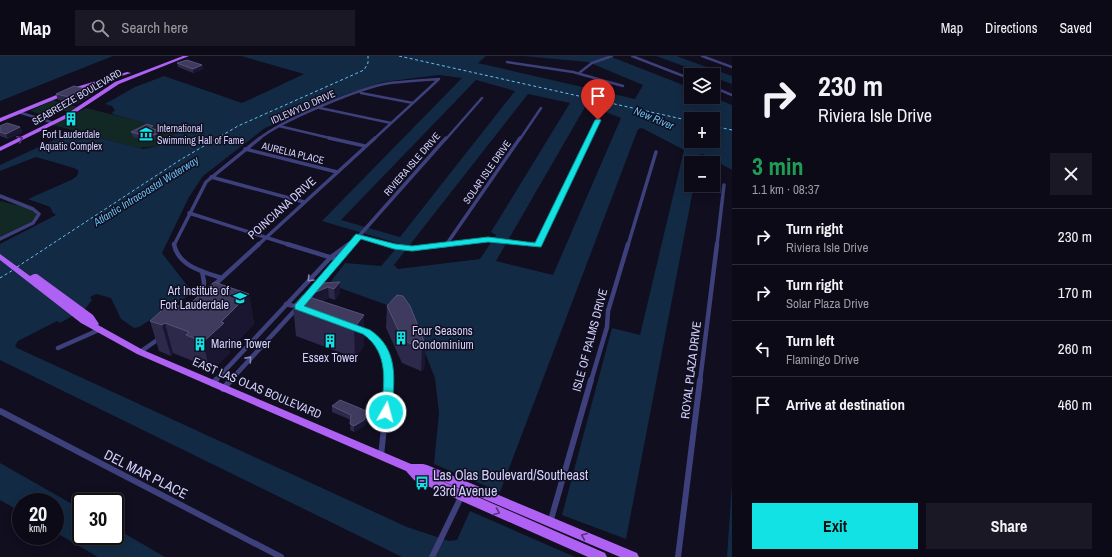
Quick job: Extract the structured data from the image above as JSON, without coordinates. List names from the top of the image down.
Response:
{
  "streets": {
    "main road": ["SEABREEZE BOULEVARD", "EAST LAS OLAS BOULEVARD"],
    "street": [
      "IDLEWYLD DRIVE",
      "AURELIA PLACE",
      "RIVIERA ISLE DRIVE",
      "SOLAR ISLE DRIVE",
      "POINCIANA DRIVE",
      "ISLE OF PALMS DRIVE",
      "ROYAL PLAZA DRIVE",
      "DEL MAR PLACE"
    ]
  },
  "crossings": [
    ["IDLEWYLD DRIVE", "AURELIA PLACE"],
    ["IDLEWYLD DRIVE", "POINCIANA DRIVE"],
    ["AURELIA PLACE", "POINCIANA DRIVE"],
    ["RIVIERA ISLE DRIVE", "EAST LAS OLAS BOULEVARD"],
    ["ISLE OF PALMS DRIVE", "EAST LAS OLAS BOULEVARD"]
  ],
  "water": ["New River", "Atlantic Intracoastal Waterway"],
  "places": {
    "building": [
      "Fort Lauderdale Aquatic Complex",
      "Four Seasons Condominium",
      "Essex Tower",
      "Marine Tower"
    ],
    "museum": ["International Swimming Hall of Fame"],
    "school or university": ["Art Institute of Fort Lauderdale"],
    "bus stop": ["Las Olas Boulevard/Southeast 23rd Avenue"]
  },
  "page": {
    "header": "Map",
    "search": "Search here",
    "nav": ["Map", "Directions", "Saved"],
    "turn": ["230 m", "Riviera Isle Drive"],
    "map_buttons": ["+", "−"],
    "heading": ["3 min", "1.1 km · 08:37"],
    "list": [
      {
        "name": "Turn right",
        "note": "Riviera Isle Drive",
        "value": "230 m"
      },
      {
        "name": "Turn right",
        "note": "Solar Plaza Drive",
        "value": "170 m"
      },
      {
        "name": "Turn left",
        "note": "Flamingo Drive",
        "value": "260 m"
      },
      {
        "name": "Arrive at destination",
        "value": "460 m"
      }
    ],
    "speed": "20 km/h",
    "limit": "30",
    "buttons": ["Exit", "Share"]
  }
}
